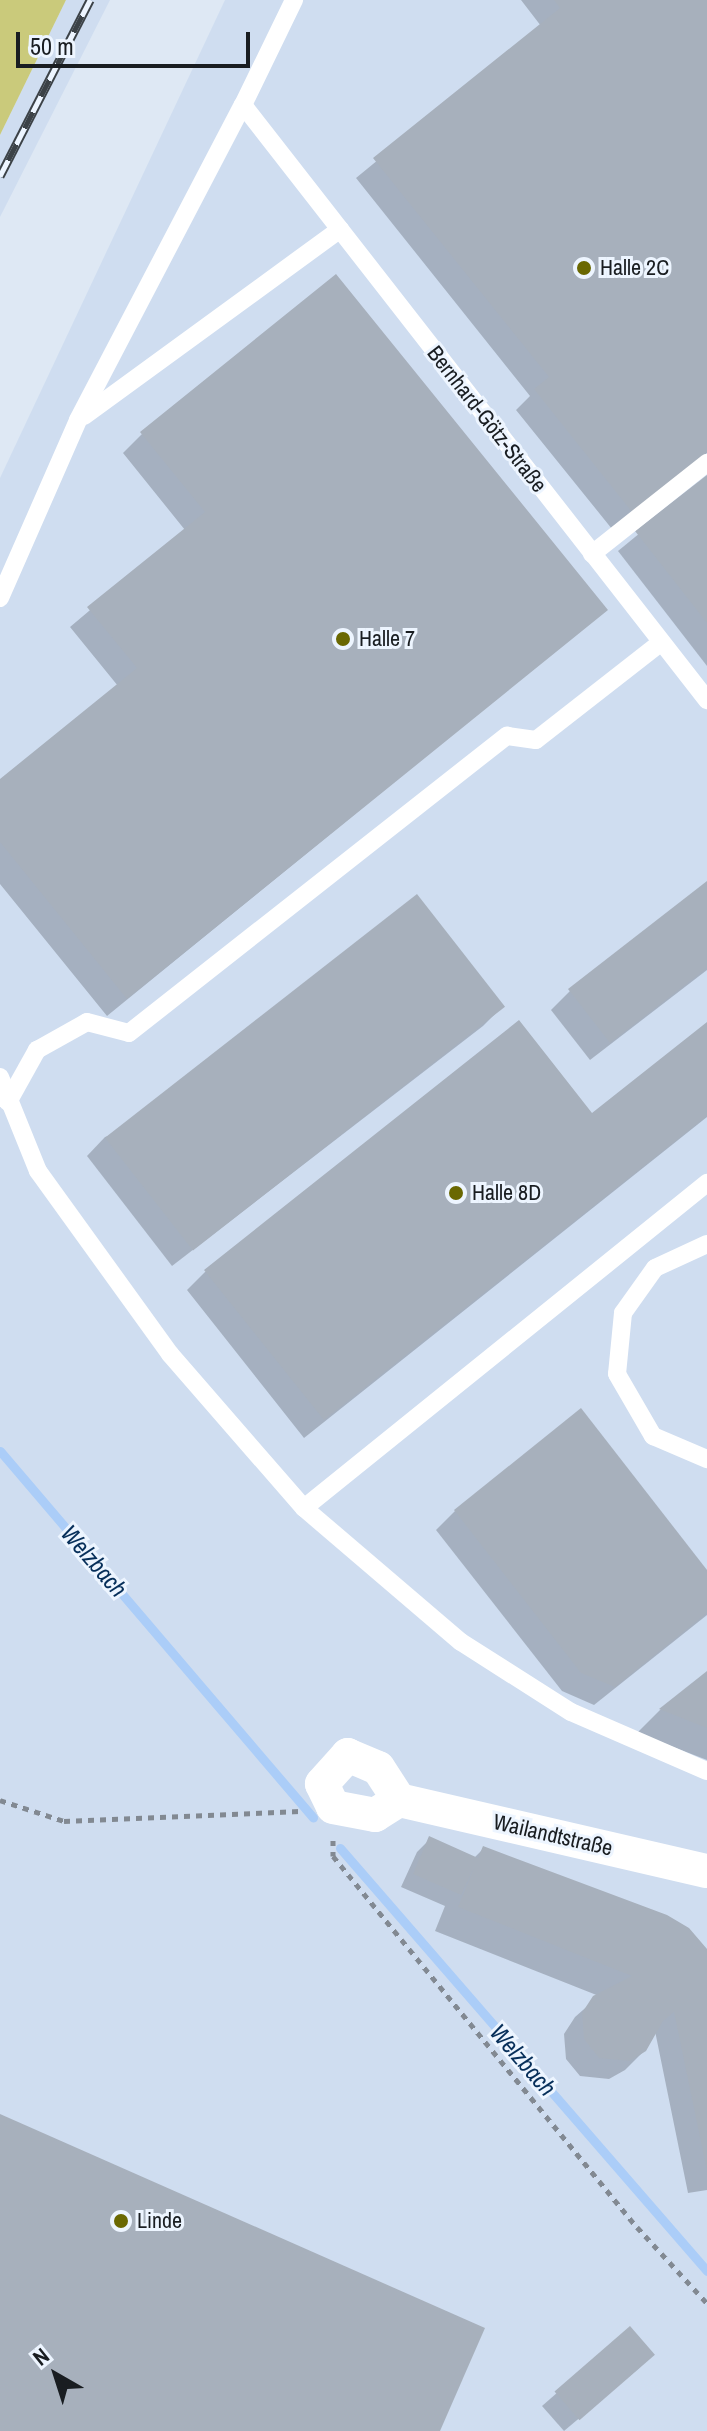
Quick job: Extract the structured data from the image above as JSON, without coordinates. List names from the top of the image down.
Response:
{
  "streets": {
    "street": ["Wailandtstraße"],
    "lane": ["Bernhard-Götz-Straße"]
  },
  "water": ["Welzbach"],
  "places": [
    "Halle 2C",
    "Halle 7",
    "Halle 8D",
    "Linde"
  ],
  "scale_bar": "50 m",
  "north": "top left"
}
